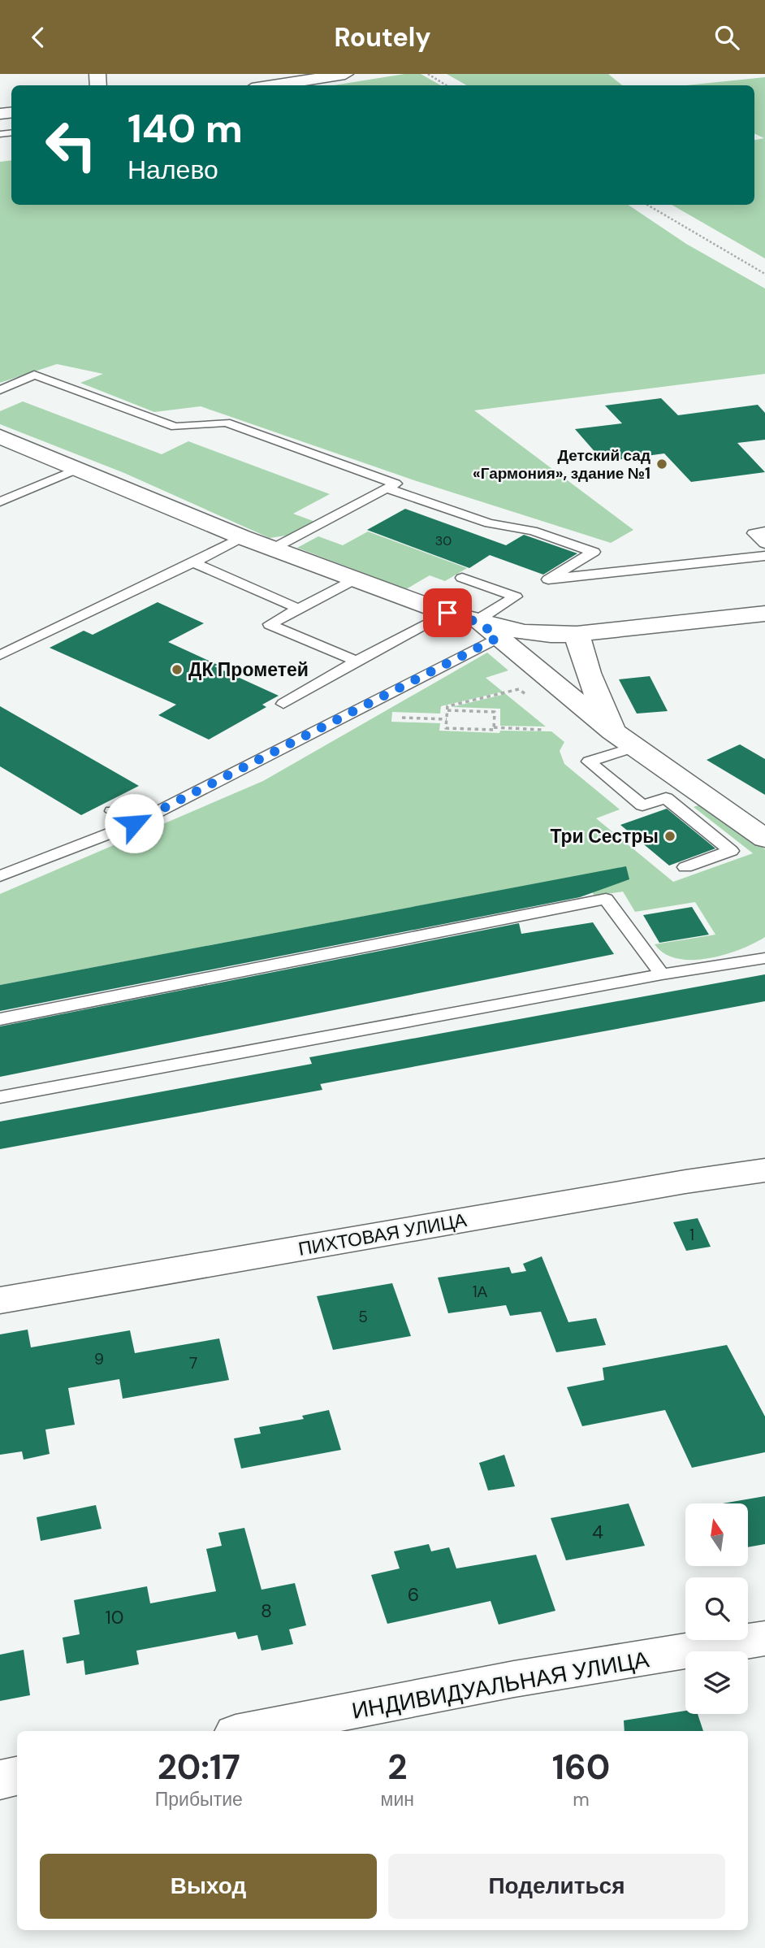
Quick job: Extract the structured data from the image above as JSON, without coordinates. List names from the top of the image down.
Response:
{
  "streets": {
    "street": ["ПИХТОВАЯ УЛИЦА", "ИНДИВИДУАЛЬНАЯ УЛИЦА"]
  },
  "places": ["Детский сад «Гармония», здание №1", "ДК Прометей", "Три Сестры"],
  "house_numbers": [
    "30",
    "1",
    "1А",
    "5",
    "9",
    "7",
    "4",
    "6",
    "8",
    "10"
  ],
  "north": "top",
  "page": {
    "header": "Routely",
    "turn": ["140 m", "Налево"],
    "eta": [
      "20:17",
      "Прибытие",
      "2",
      "мин",
      "160",
      "m"
    ],
    "buttons": ["Выход", "Поделиться"]
  }
}
